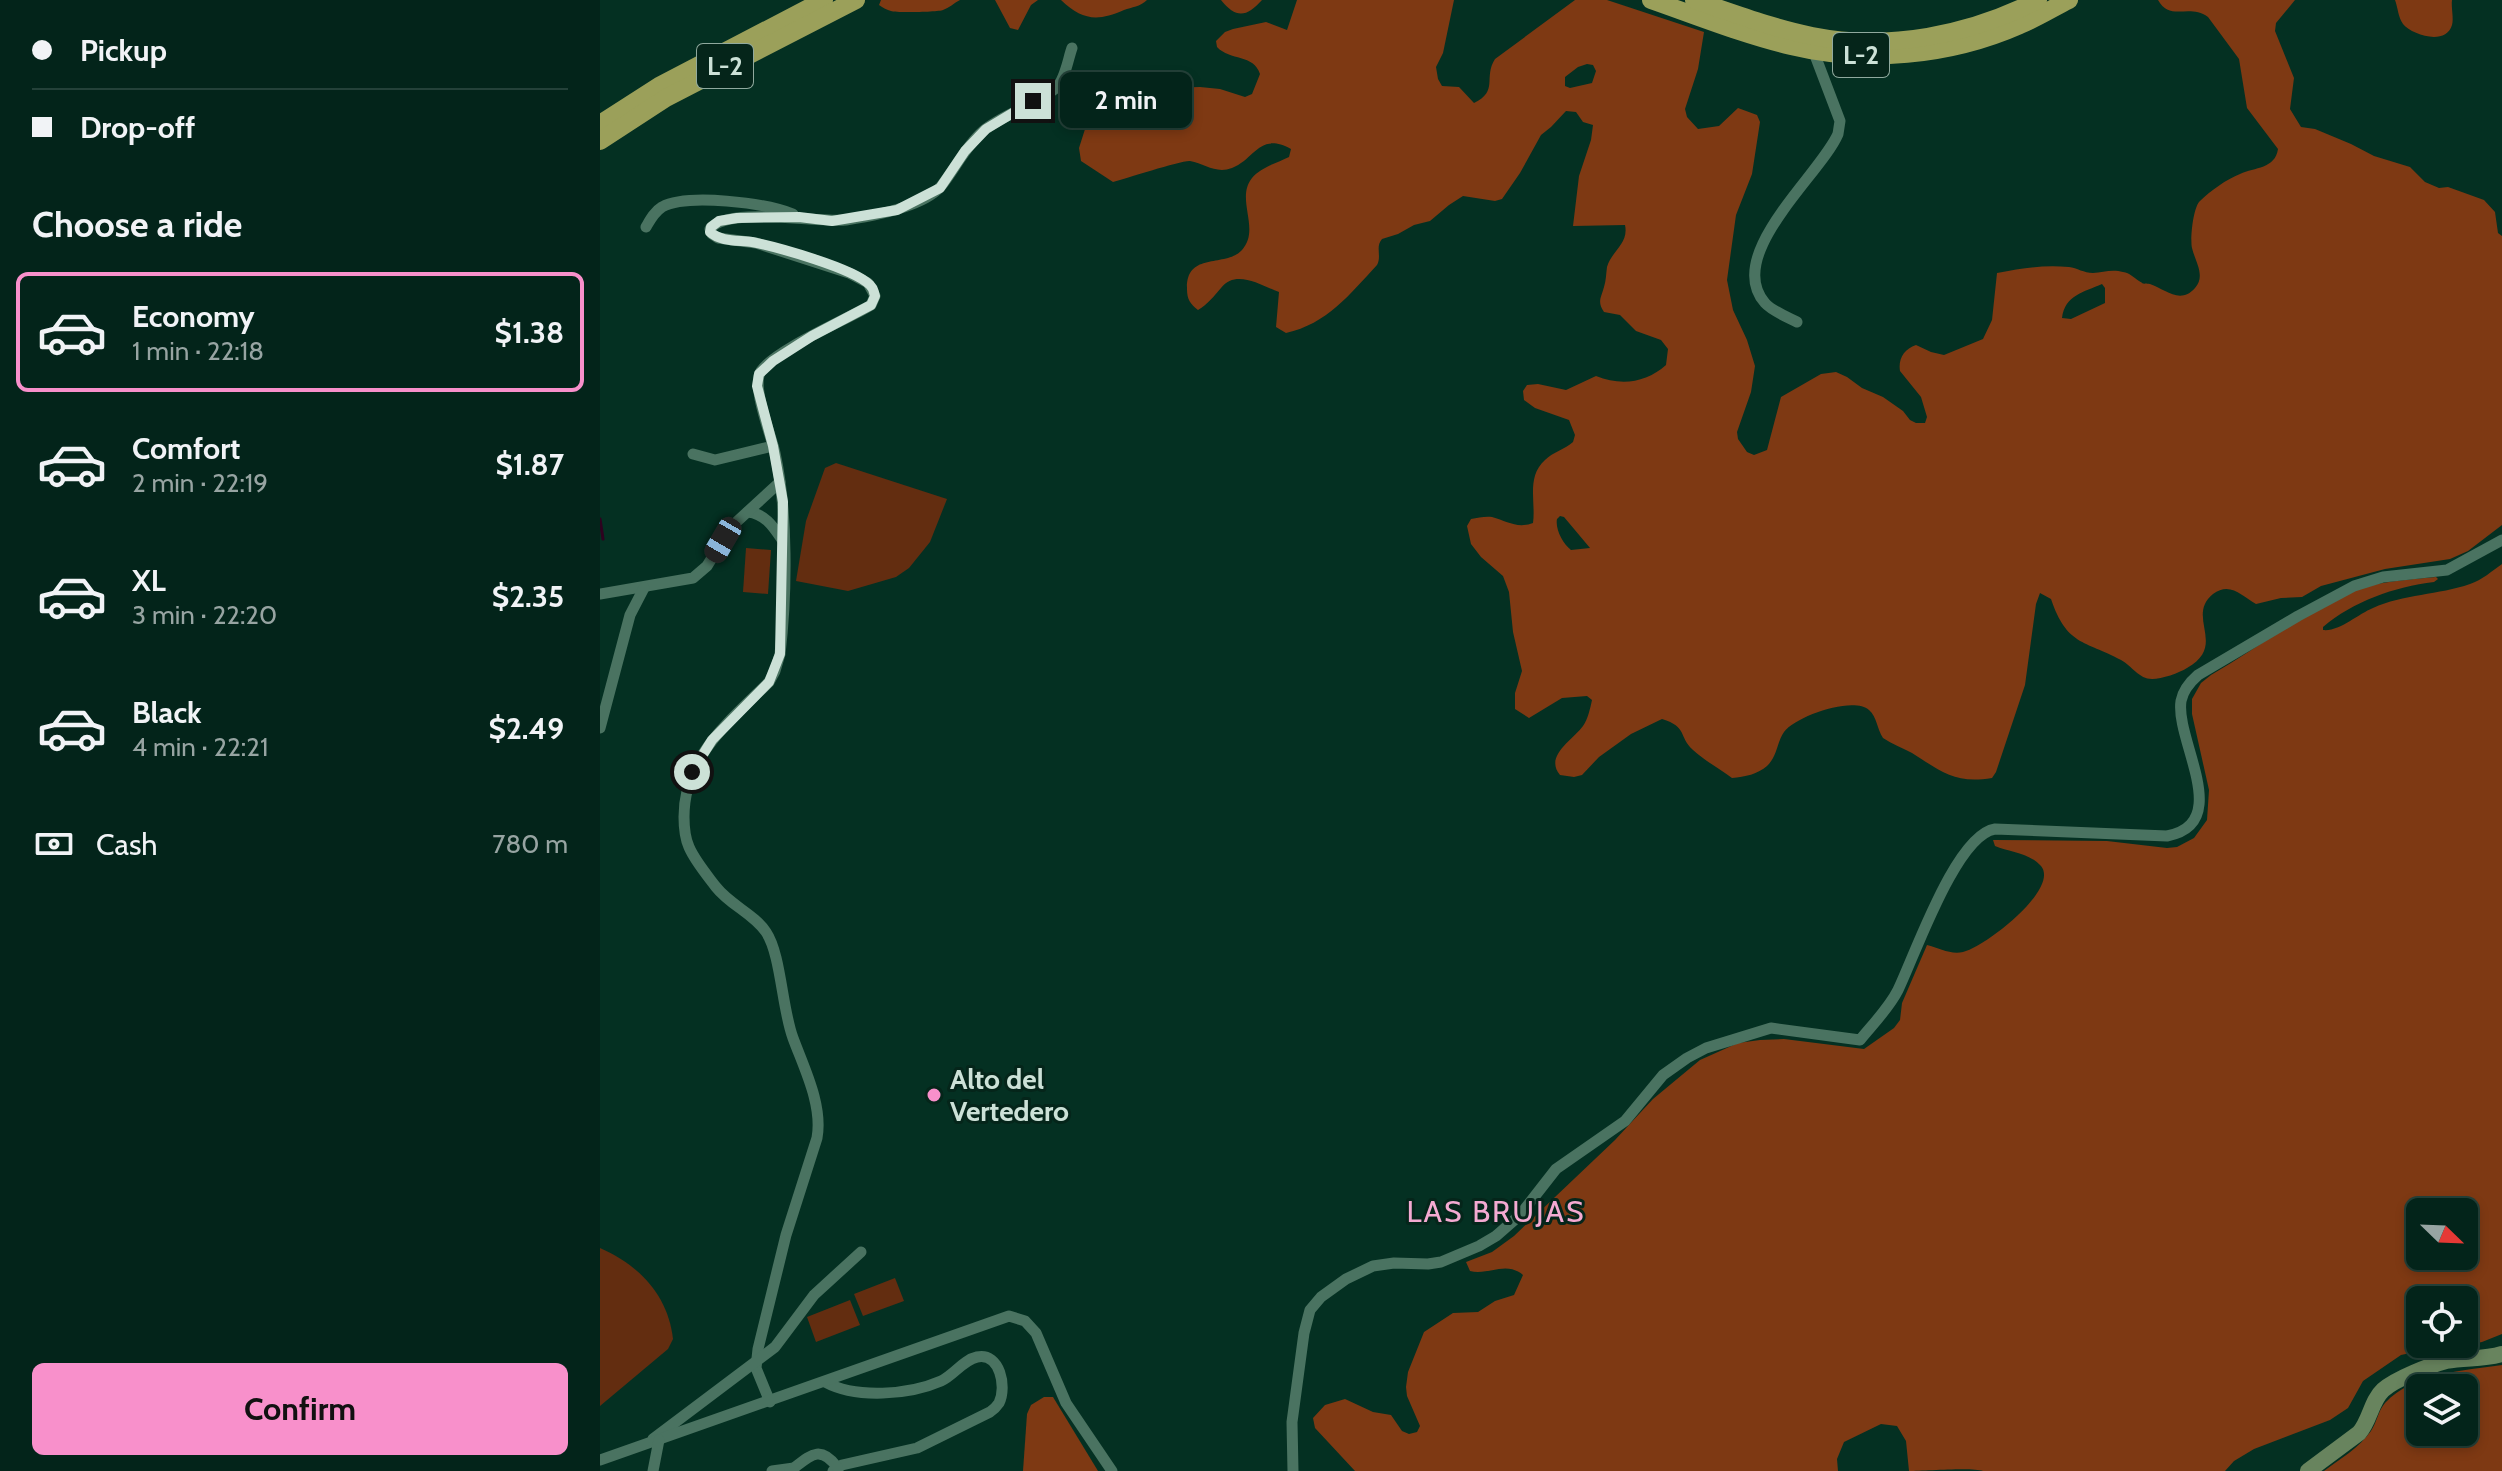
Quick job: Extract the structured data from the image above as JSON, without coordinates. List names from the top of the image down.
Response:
{
  "streets": {
    "highway": ["L-2"]
  },
  "districts": ["LAS BRUJAS"],
  "places": ["Alto del Vertedero"],
  "north": "bottom right",
  "page": {
    "banner": ["Pickup", "Drop-off"],
    "bubble": "2 min",
    "heading": "Choose a ride",
    "list": [
      {
        "name": "Economy",
        "note": "1 min · 22:18",
        "value": "$1.38"
      },
      {
        "name": "Comfort",
        "note": "2 min · 22:19",
        "value": "$1.87"
      },
      {
        "name": "XL",
        "note": "3 min · 22:20",
        "value": "$2.35"
      },
      {
        "name": "Black",
        "note": "4 min · 22:21",
        "value": "$2.49"
      }
    ],
    "pay": ["Cash", "780 m"],
    "buttons": "Confirm"
  }
}
